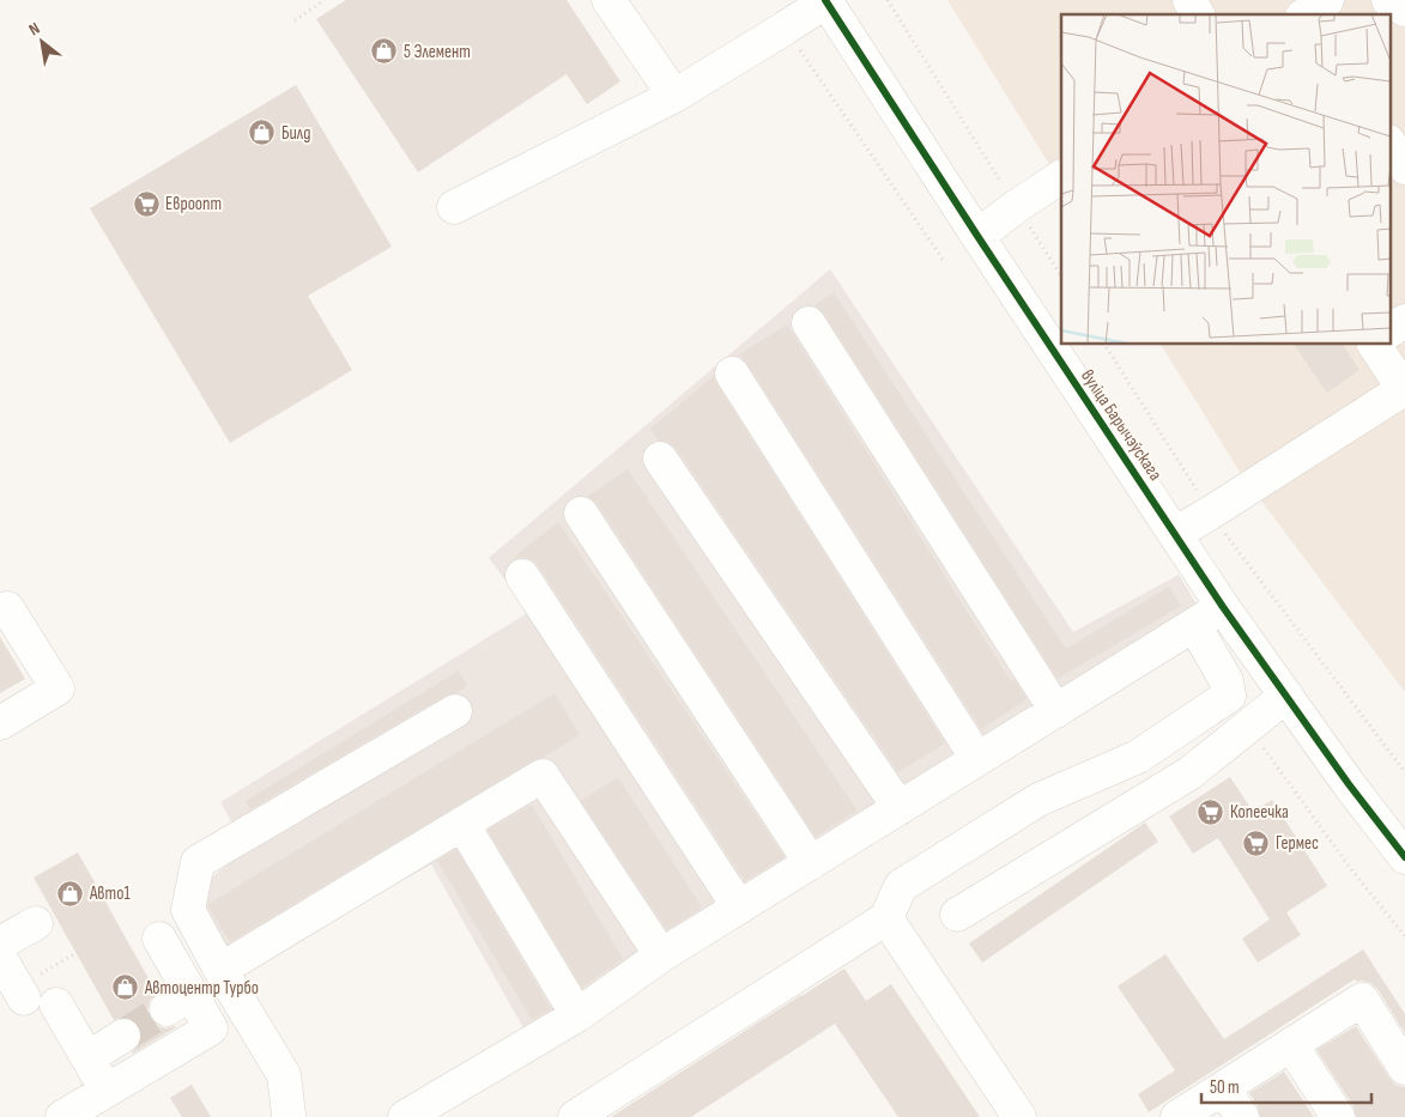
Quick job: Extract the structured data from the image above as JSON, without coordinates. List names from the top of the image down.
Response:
{
  "streets": {
    "street": ["вуліца Барычэўскага"]
  },
  "places": {
    "shop": [
      "5 Элемент",
      "Билд",
      "Авто1",
      "Автоцентр Турбо"
    ],
    "supermarket": ["Евроопт", "Копеечка", "Гермес"]
  },
  "scale_bar": "50 m",
  "north": "top left"
}
